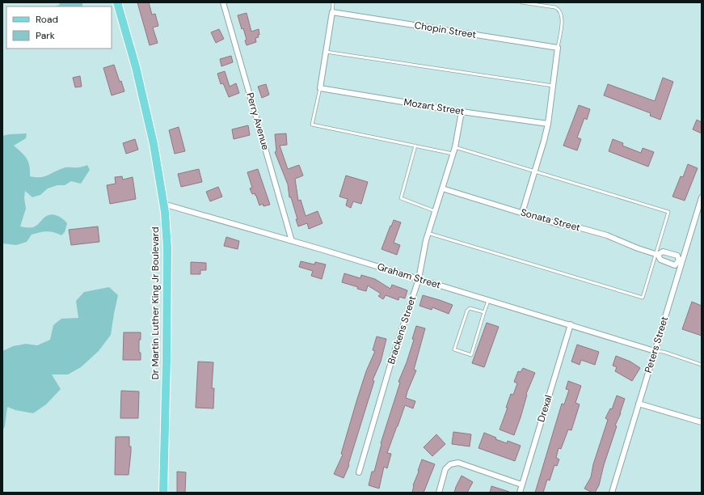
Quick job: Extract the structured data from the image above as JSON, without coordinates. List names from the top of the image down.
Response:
{
  "streets": {
    "main road": ["Dr Martin Luther King Jr Boulevard"],
    "street": [
      "Chopin Street",
      "Mozart Street",
      "Perry Avenue",
      "Sonata Street",
      "Graham Street",
      "Brackens Street",
      "Peters Street",
      "Drexal"
    ]
  },
  "crossings": [
    ["Mozart Street", "Brackens Street"],
    ["Perry Avenue", "Graham Street"],
    ["Sonata Street", "Brackens Street"],
    ["Sonata Street", "Peters Street"],
    ["Graham Street", "Dr Martin Luther King Jr Boulevard"],
    ["Graham Street", "Brackens Street"],
    ["Graham Street", "Peters Street"],
    ["Graham Street", "Drexal"]
  ],
  "legend": ["Road", "Park"]
}
